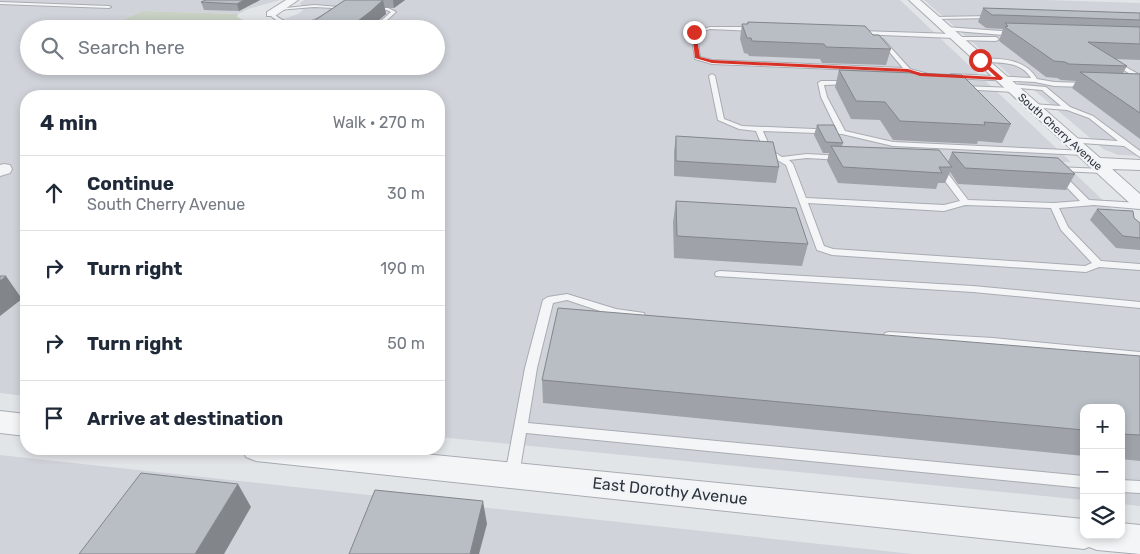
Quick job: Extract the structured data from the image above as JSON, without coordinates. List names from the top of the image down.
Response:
{
  "streets": {
    "street": ["South Cherry Avenue", "East Dorothy Avenue"]
  },
  "page": {
    "search": "Search here",
    "heading": ["4 min", "Walk · 270 m"],
    "list": [
      ["Continue", "South Cherry Avenue", "30 m"],
      ["Turn right", "190 m"],
      ["Turn right", "50 m"],
      "Arrive at destination"
    ],
    "map_buttons": ["+", "−"]
  }
}
